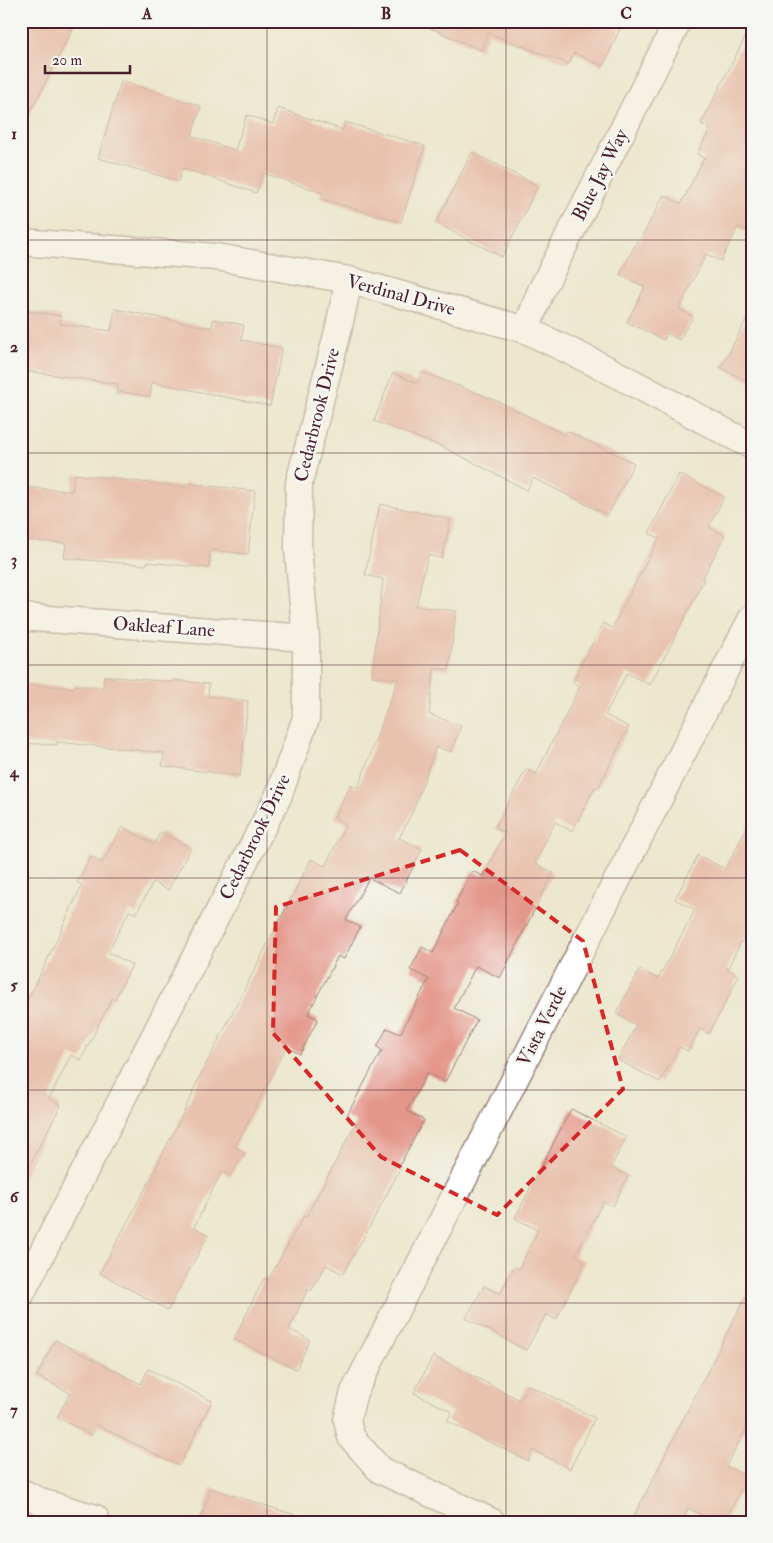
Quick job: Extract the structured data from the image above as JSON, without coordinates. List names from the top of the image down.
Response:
{
  "streets": {
    "street": [
      "Blue Jay Way",
      "Verdinal Drive",
      "Cedarbrook Drive",
      "Oakleaf Lane",
      "Vista Verde"
    ]
  },
  "crossings": [
    ["Blue Jay Way", "Verdinal Drive"],
    ["Verdinal Drive", "Cedarbrook Drive"],
    ["Cedarbrook Drive", "Oakleaf Lane"]
  ],
  "scale_bar": "20 m",
  "grid": {
    "columns": ["A", "B", "C"],
    "rows": [
      "1",
      "2",
      "3",
      "4",
      "5",
      "6",
      "7"
    ]
  }
}
